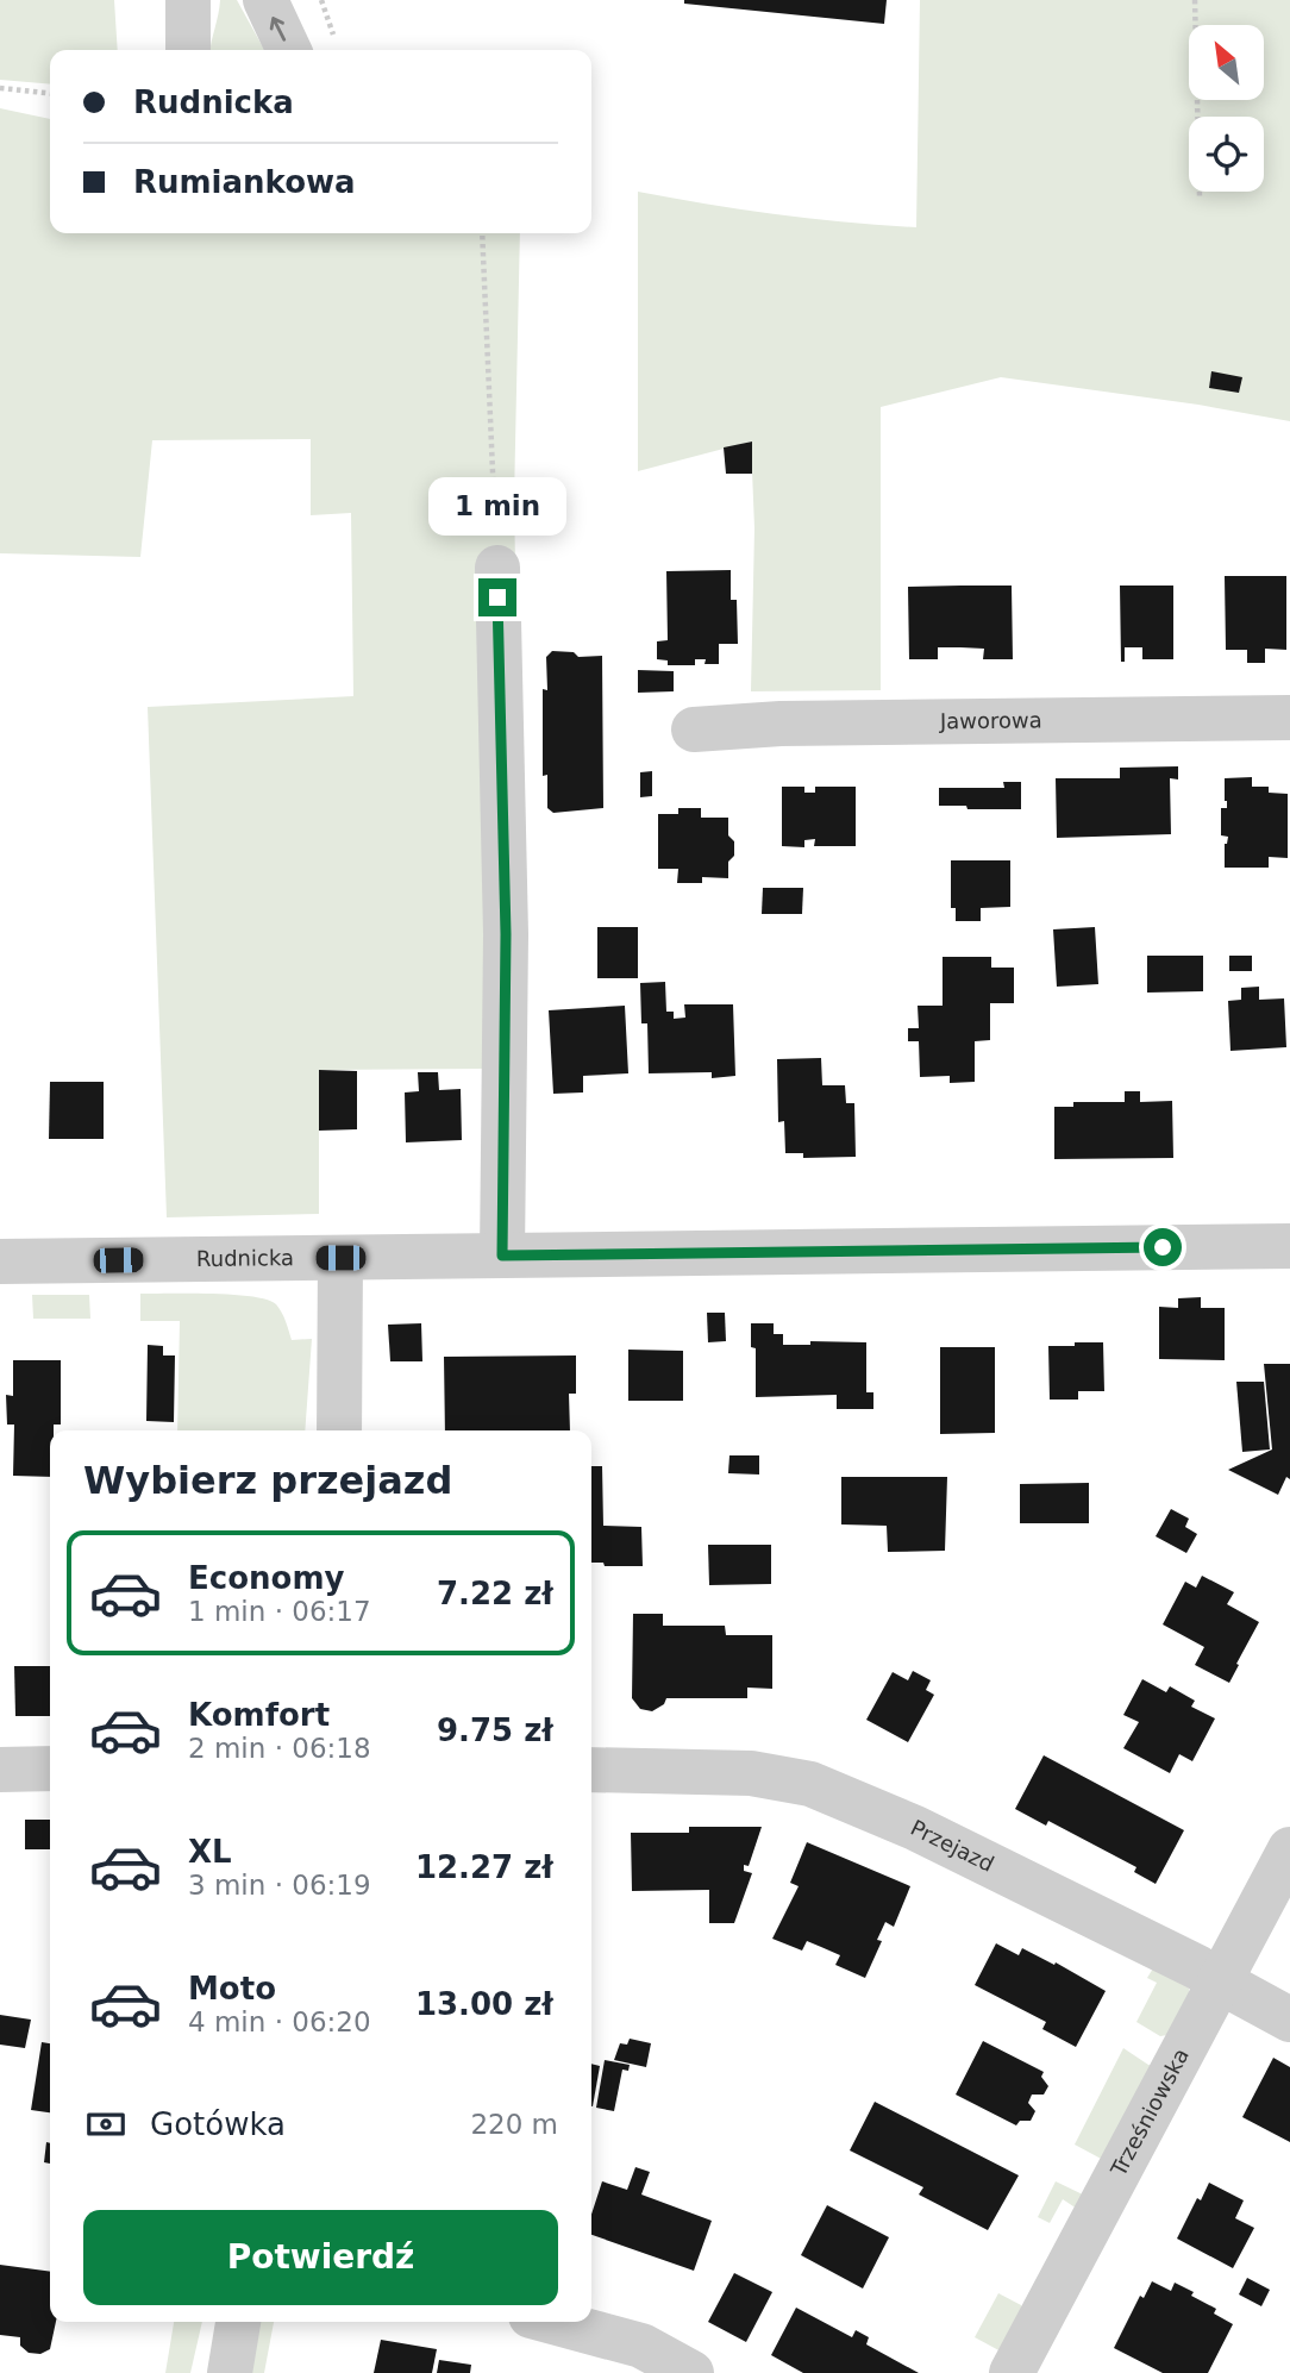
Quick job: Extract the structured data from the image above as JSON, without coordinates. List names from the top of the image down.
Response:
{
  "streets": {
    "street": [
      "Jaworowa",
      "Rudnicka",
      "Przejazd",
      "Trześniowska"
    ]
  },
  "crossings": [
    ["Przejazd", "Trześniowska"]
  ],
  "north": "top left",
  "page": {
    "banner": ["Rudnicka", "Rumiankowa"],
    "bubble": "1 min",
    "heading": "Wybierz przejazd",
    "list": [
      {
        "name": "Economy",
        "note": "1 min · 06:17",
        "value": "7.22 zł"
      },
      {
        "name": "Komfort",
        "note": "2 min · 06:18",
        "value": "9.75 zł"
      },
      {
        "name": "XL",
        "note": "3 min · 06:19",
        "value": "12.27 zł"
      },
      {
        "name": "Moto",
        "note": "4 min · 06:20",
        "value": "13.00 zł"
      }
    ],
    "pay": ["Gotówka", "220 m"],
    "buttons": "Potwierdź"
  }
}
